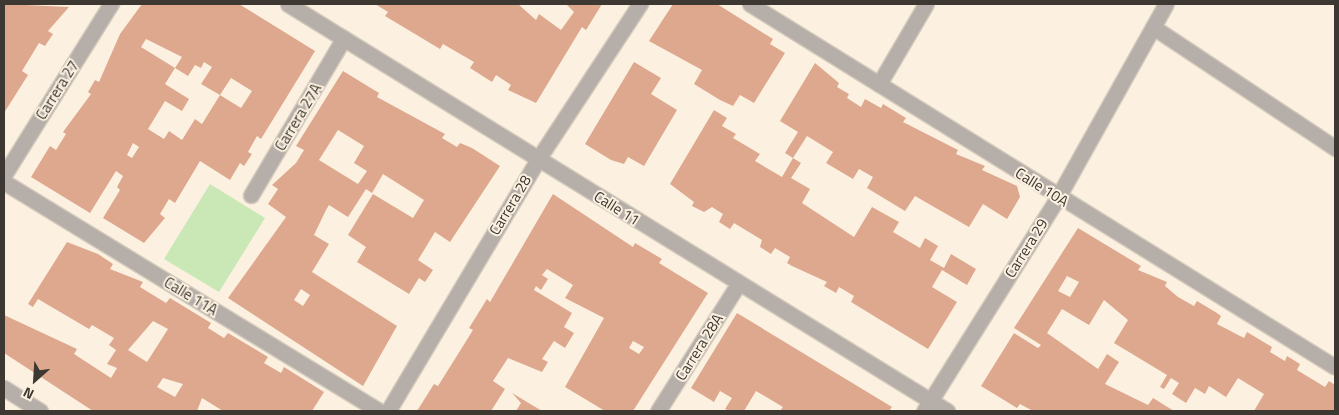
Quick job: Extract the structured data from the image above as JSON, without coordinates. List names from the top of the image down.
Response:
{
  "streets": {
    "street": [
      "Carrera 27",
      "Carrera 27A",
      "Calle 10A",
      "Carrera 28",
      "Calle 11",
      "Carrera 29",
      "Calle 11A",
      "Carrera 28A"
    ]
  },
  "crossings": [
    ["Carrera 27A", "Calle 11"],
    ["Calle 10A", "Carrera 29"],
    ["Carrera 28", "Calle 11"],
    ["Calle 11", "Carrera 29"],
    ["Calle 11", "Carrera 28A"]
  ],
  "north": "bottom left"
}
